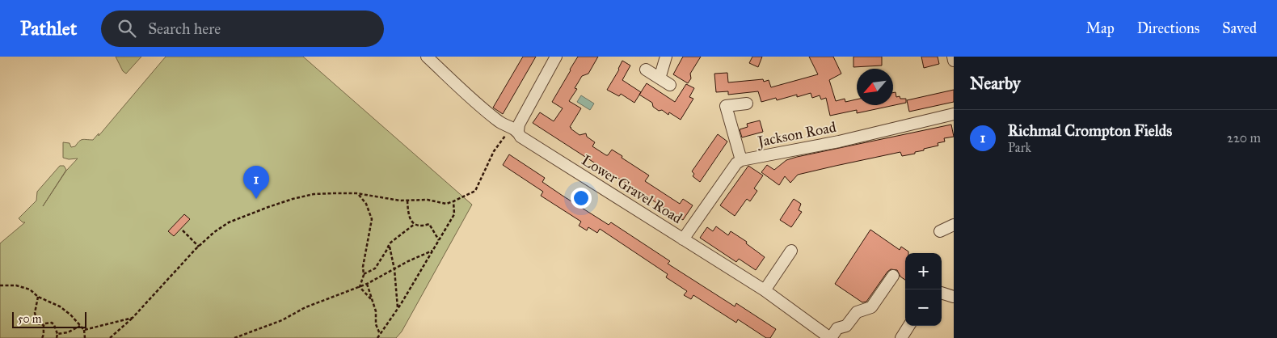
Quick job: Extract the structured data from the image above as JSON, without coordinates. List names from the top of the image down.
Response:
{
  "streets": {
    "street": ["Jackson Road", "Lower Gravel Road"]
  },
  "crossings": [
    ["Jackson Road", "Lower Gravel Road"]
  ],
  "scale_bar": "50 m",
  "north": "bottom left",
  "page": {
    "header": "Pathlet",
    "search": "Search here",
    "nav": ["Map", "Directions", "Saved"],
    "heading": "Nearby",
    "list": [
      {
        "mark": "1",
        "name": "Richmal Crompton Fields",
        "note": "Park",
        "value": "220 m"
      }
    ],
    "pins": "1",
    "map_buttons": ["+", "−"],
    "scale": "50 m"
  }
}
